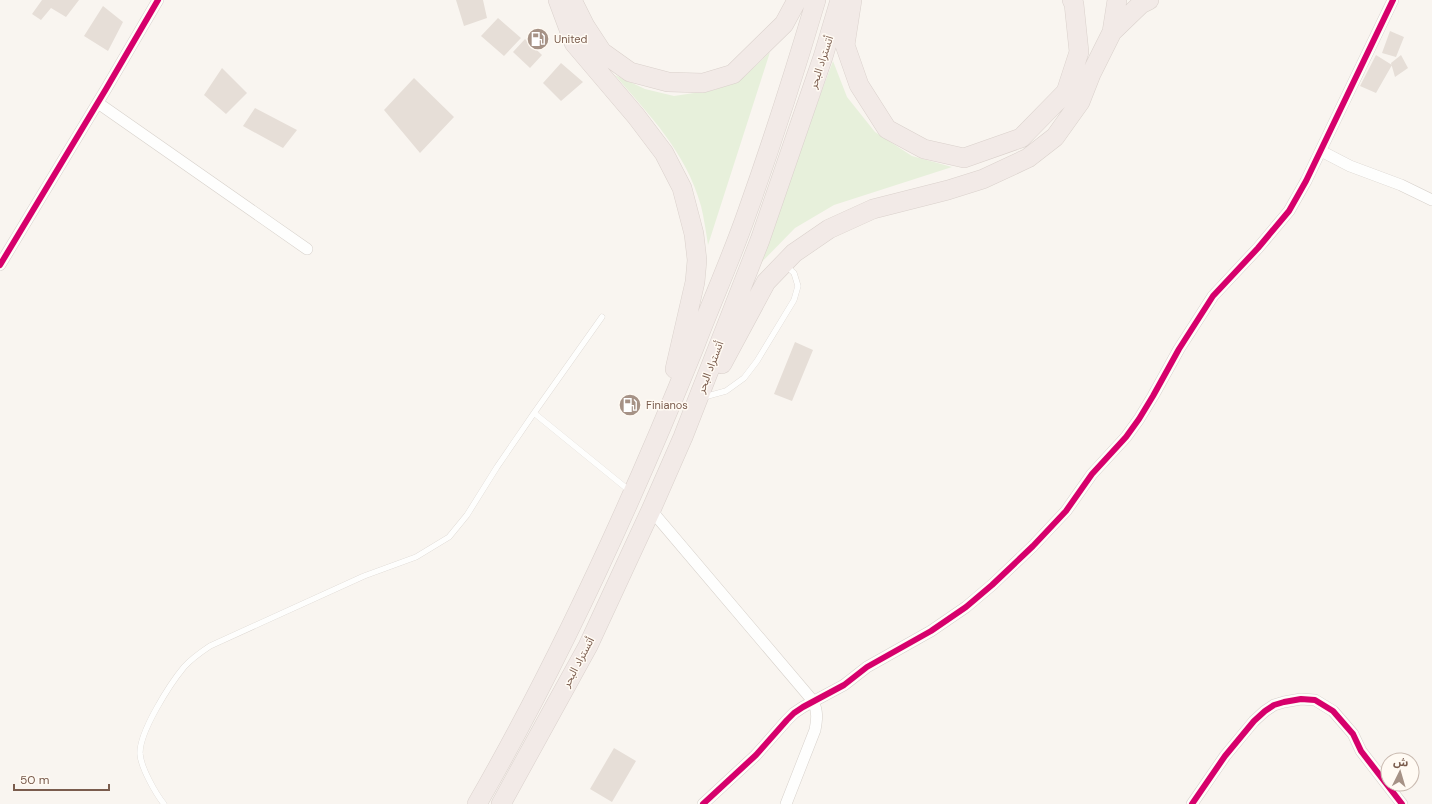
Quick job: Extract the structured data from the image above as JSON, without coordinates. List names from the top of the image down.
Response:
{
  "streets": {
    "highway": ["أتستراد البحر"]
  },
  "places": {
    "fuel station": ["United", "Finianos"]
  },
  "scale_bar": "50 m",
  "north": "top"
}
